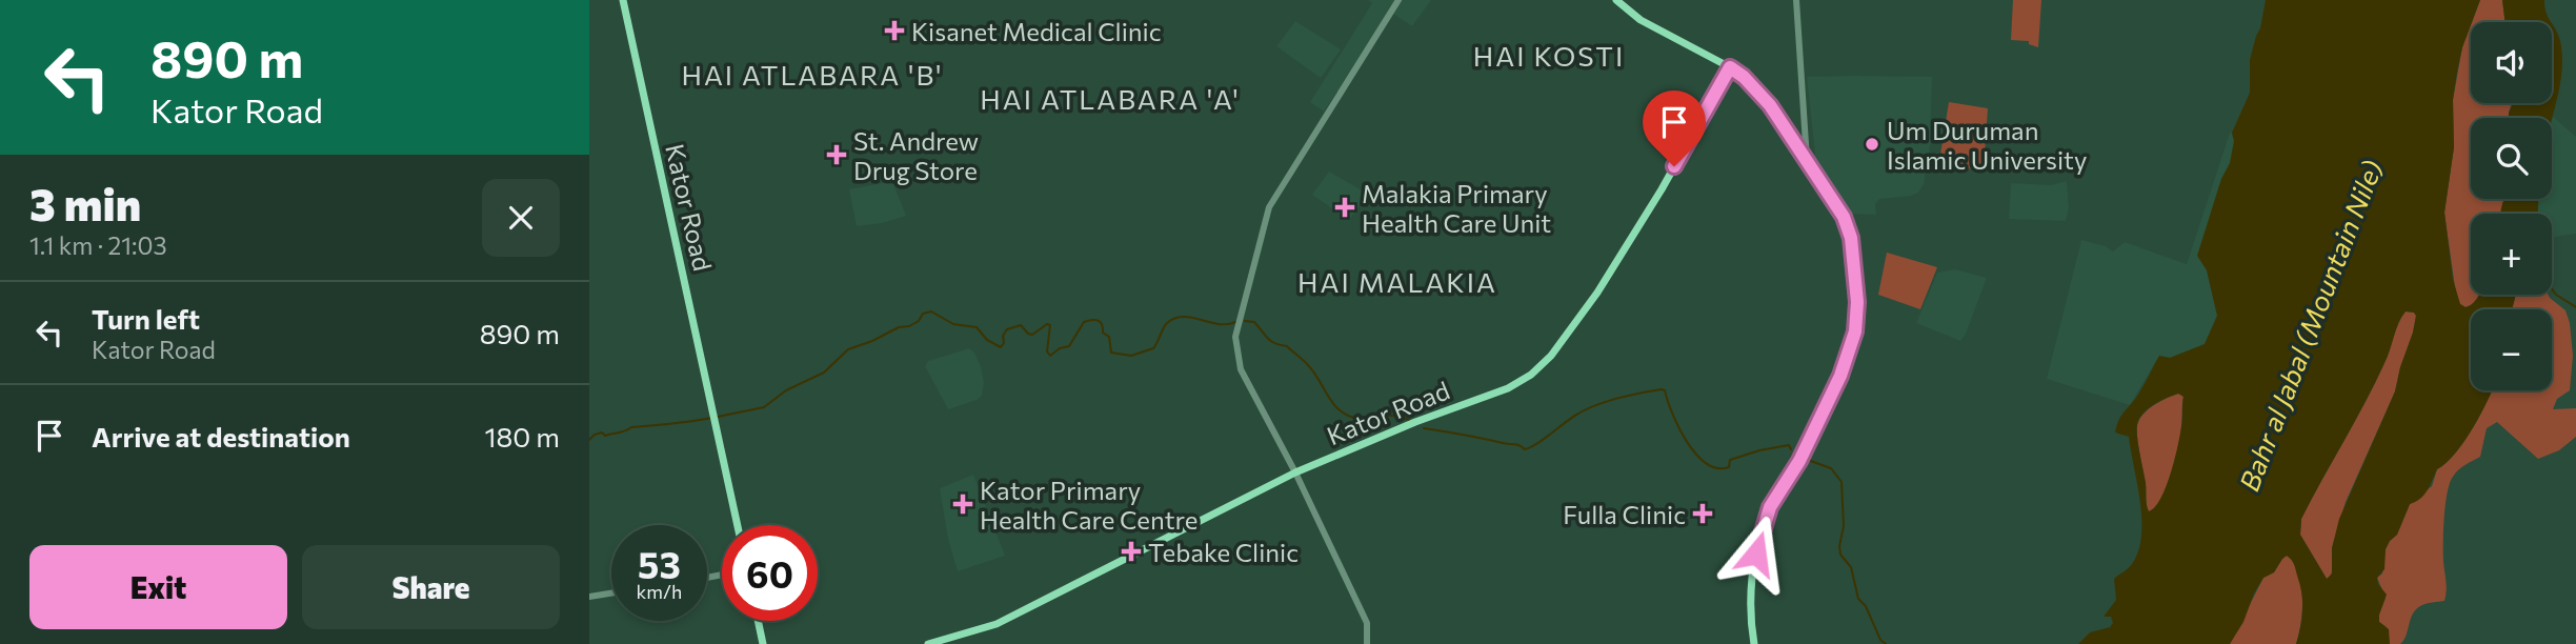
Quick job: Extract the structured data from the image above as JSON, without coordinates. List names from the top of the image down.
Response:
{
  "streets": {
    "main road": ["Kator Road"]
  },
  "districts": [
    "HAI KOSTI",
    "HAI ATLABARA 'B'",
    "HAI ATLABARA 'A'",
    "HAI MALAKIA"
  ],
  "water": ["Bahr al Jabal (Mountain Nile)"],
  "places": {
    "health": [
      "Kisanet Medical Clinic",
      "St. Andrew Drug Store",
      "Malakia Primary Health Care Unit",
      "Kator Primary Health Care Centre",
      "Fulla Clinic",
      "Tebake Clinic"
    ],
    "other": ["Um Duruman Islamic University"]
  },
  "page": {
    "turn": ["890 m", "Kator Road"],
    "map_buttons": ["+", "−"],
    "heading": ["3 min", "1.1 km · 21:03"],
    "list": [
      {
        "name": "Turn left",
        "note": "Kator Road",
        "value": "890 m"
      },
      {
        "name": "Arrive at destination",
        "value": "180 m"
      }
    ],
    "speed": "53 km/h",
    "limit": "60",
    "buttons": ["Exit", "Share"]
  }
}
